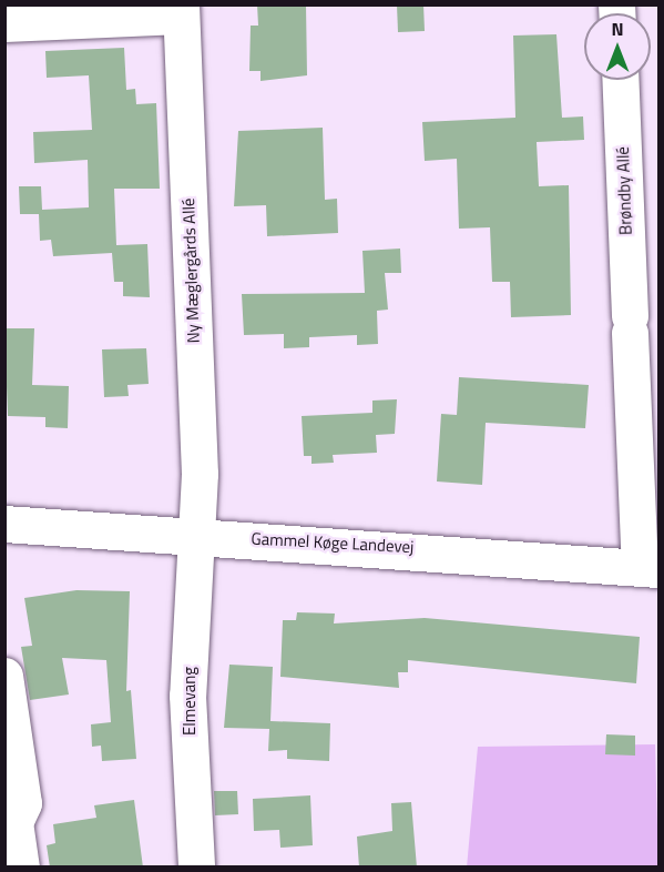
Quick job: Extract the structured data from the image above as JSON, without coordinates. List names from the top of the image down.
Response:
{
  "streets": {
    "street": [
      "Brøndby Allé",
      "Ny Mæglergårds Allé",
      "Gammel Køge Landevej",
      "Elmevang"
    ]
  },
  "crossings": [
    ["Brøndby Allé", "Gammel Køge Landevej"],
    ["Ny Mæglergårds Allé", "Gammel Køge Landevej"],
    ["Ny Mæglergårds Allé", "Elmevang"],
    ["Gammel Køge Landevej", "Elmevang"]
  ],
  "north": "top"
}
